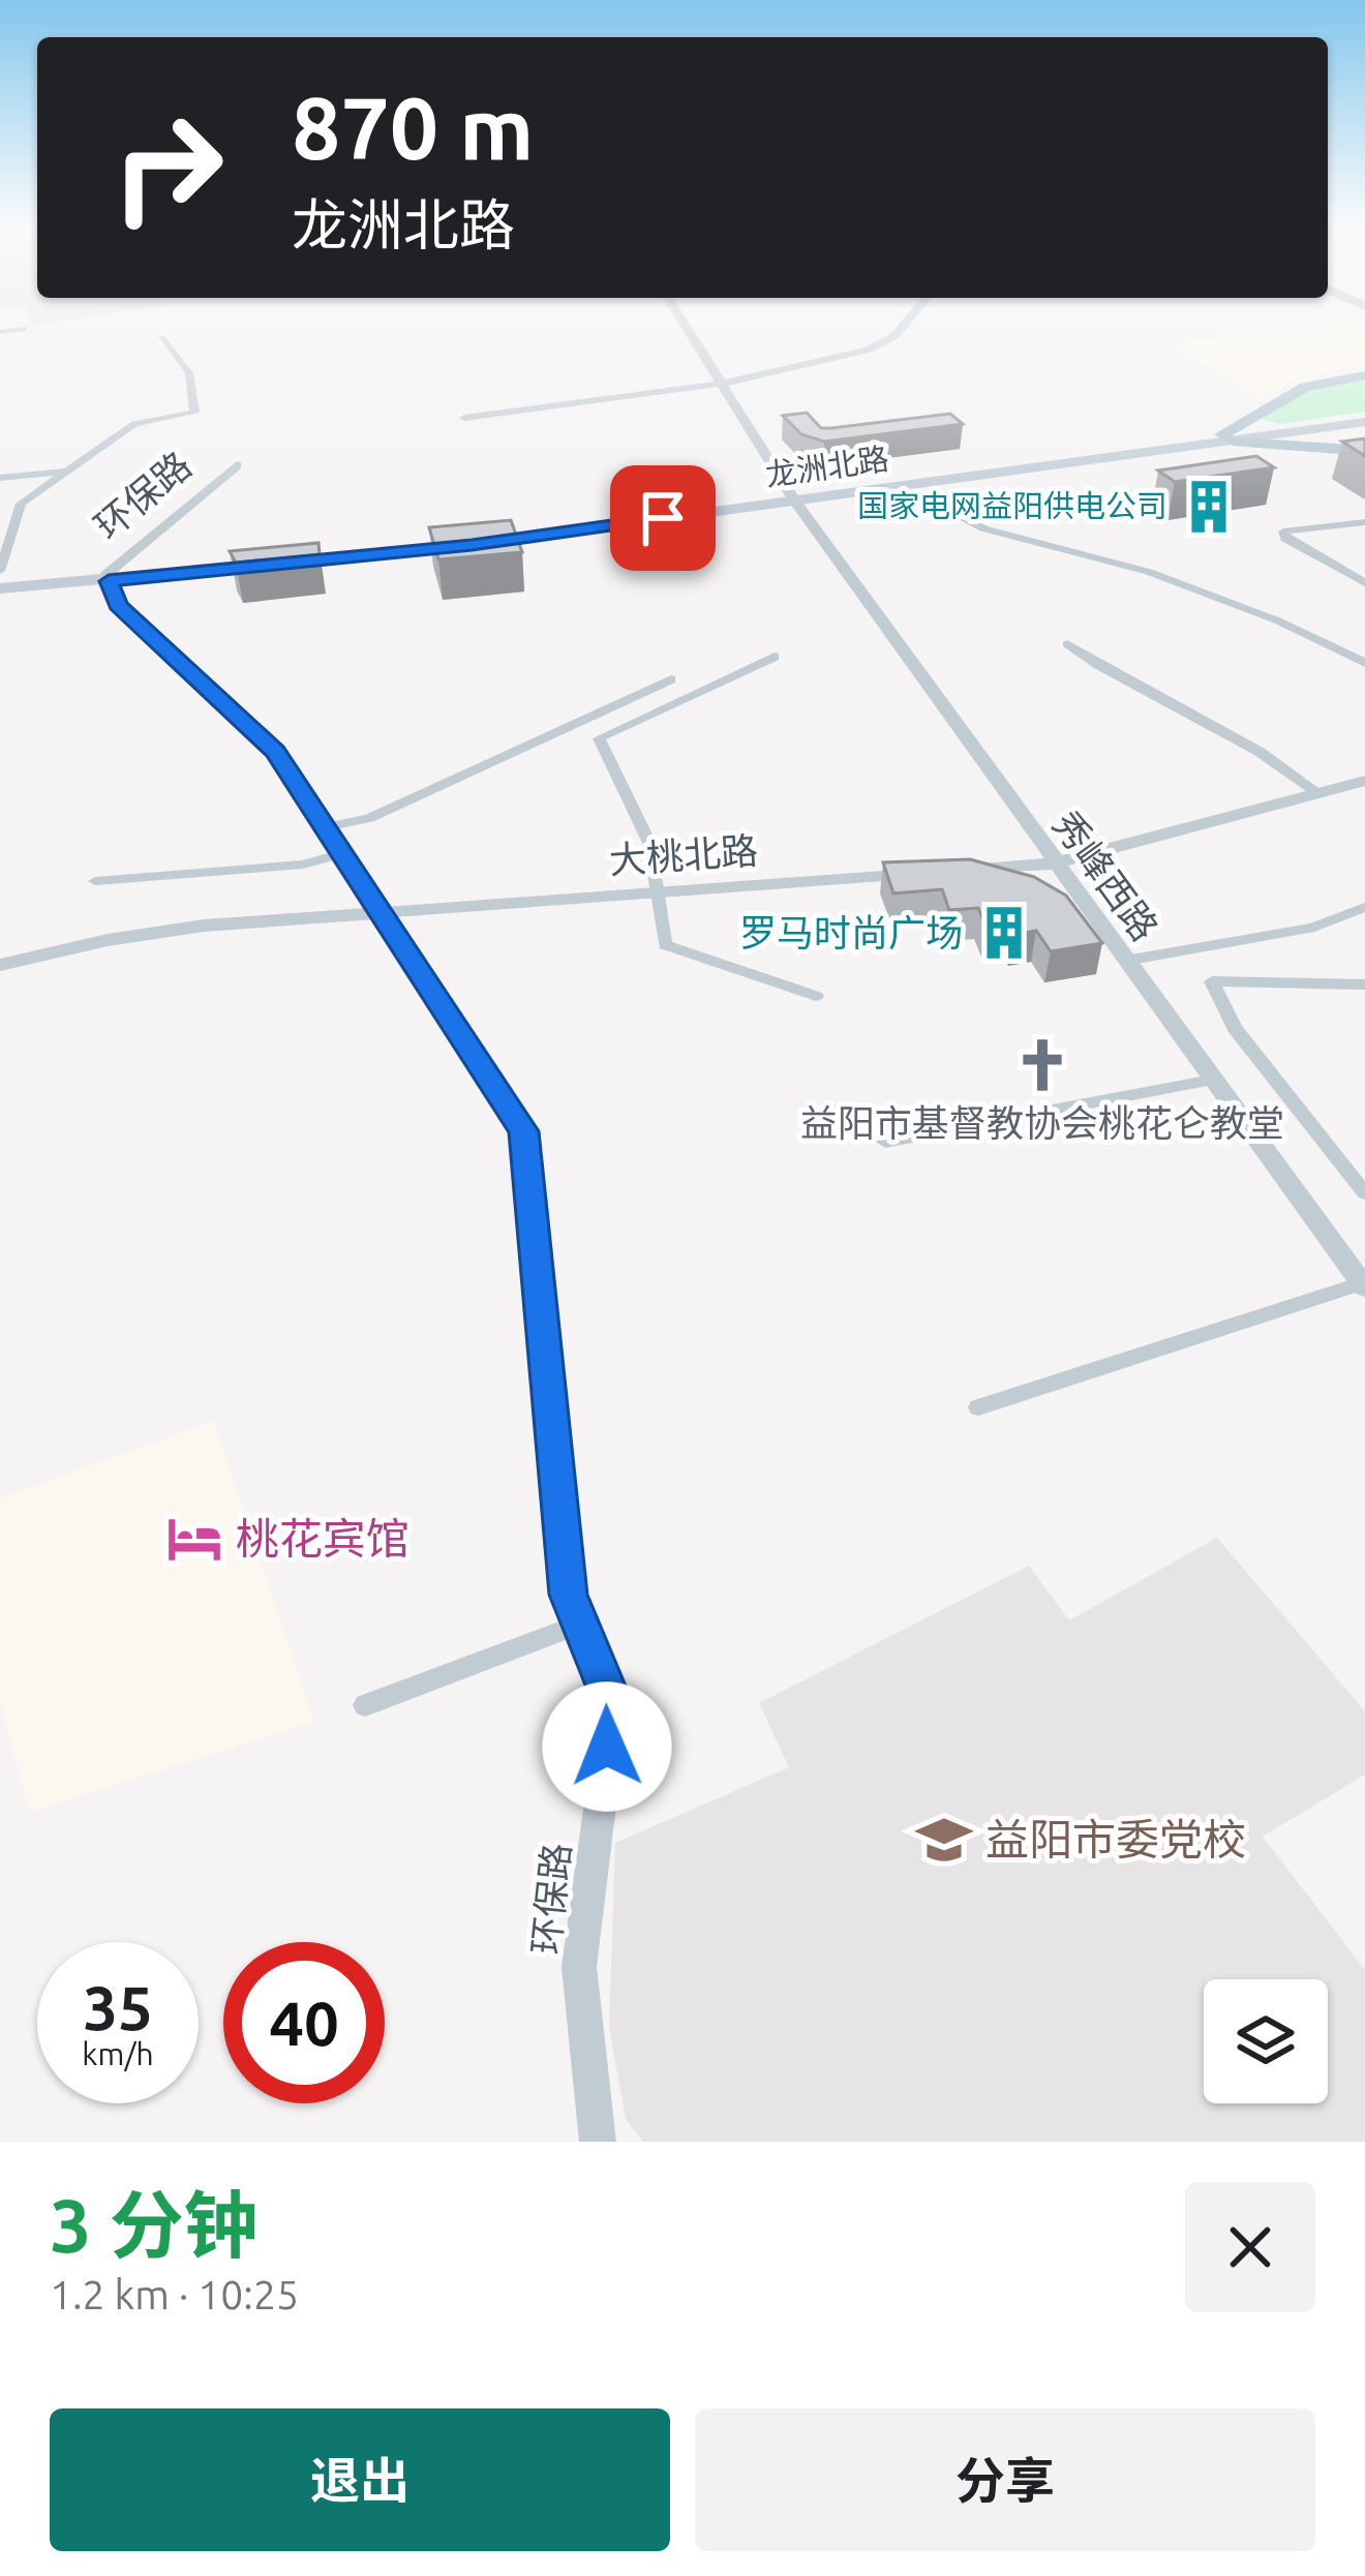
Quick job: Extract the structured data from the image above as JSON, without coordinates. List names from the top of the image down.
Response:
{
  "streets": {
    "main road": ["龙洲北路"],
    "street": ["环保路", "大桃北路", "秀峰西路"]
  },
  "crossings": [
    ["龙洲北路", "环保路"],
    ["龙洲北路", "秀峰西路"],
    ["环保路", "大桃北路"]
  ],
  "places": {
    "building": ["国家电网益阳供电公司", "罗马时尚广场"],
    "church": ["益阳市基督教协会桃花仑教堂"],
    "hotel": ["桃花宾馆"],
    "school or university": ["益阳市委党校"]
  },
  "page": {
    "turn": ["870 m", "龙洲北路"],
    "speed": "35 km/h",
    "limit": "40",
    "heading": ["3 分钟", "1.2 km · 10:25"],
    "buttons": ["退出", "分享"]
  }
}
